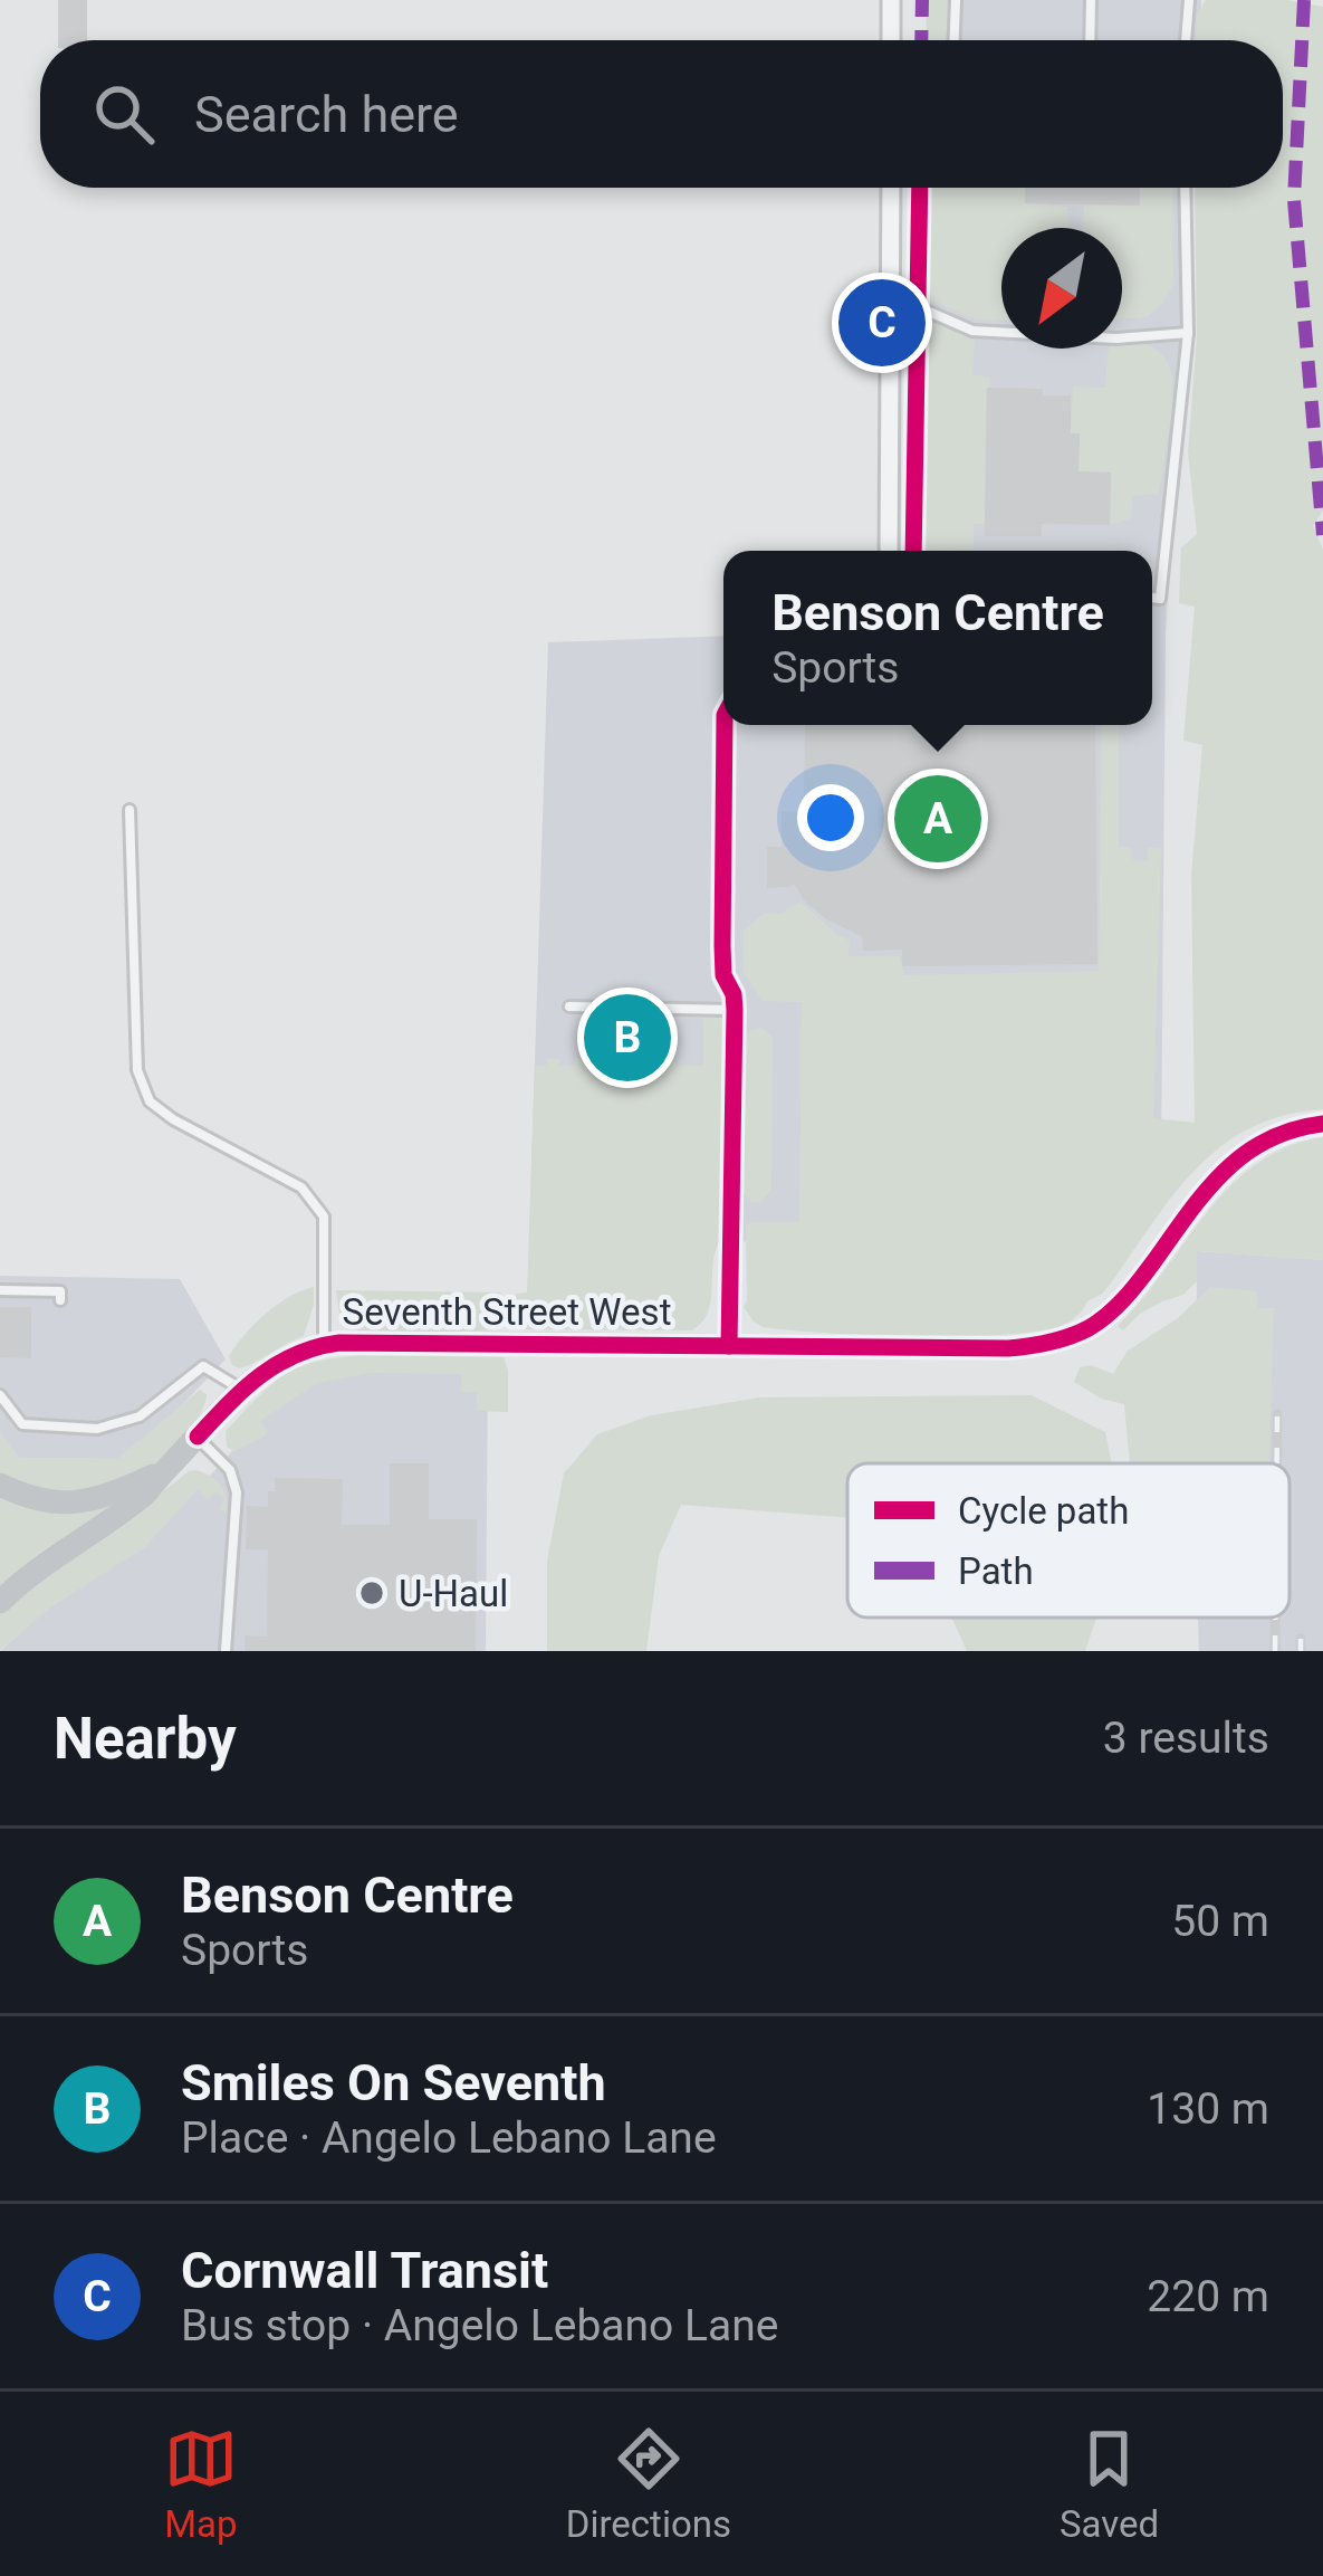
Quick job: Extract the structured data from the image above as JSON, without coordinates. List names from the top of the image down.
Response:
{
  "streets": {
    "street": ["Seventh Street West"]
  },
  "places": ["U-Haul"],
  "legend": ["Cycle path", "Path"],
  "north": "bottom left",
  "page": {
    "search": "Search here",
    "pins": ["C", "A", "B"],
    "popup": ["Benson Centre", "Sports"],
    "heading": ["Nearby", "3 results"],
    "list": [
      {
        "mark": "A",
        "name": "Benson Centre",
        "note": "Sports",
        "value": "50 m"
      },
      {
        "mark": "B",
        "name": "Smiles On Seventh",
        "note": "Place · Angelo Lebano Lane",
        "value": "130 m"
      },
      {
        "mark": "C",
        "name": "Cornwall Transit",
        "note": "Bus stop · Angelo Lebano Lane",
        "value": "220 m"
      }
    ],
    "nav": ["Map", "Directions", "Saved"]
  }
}
